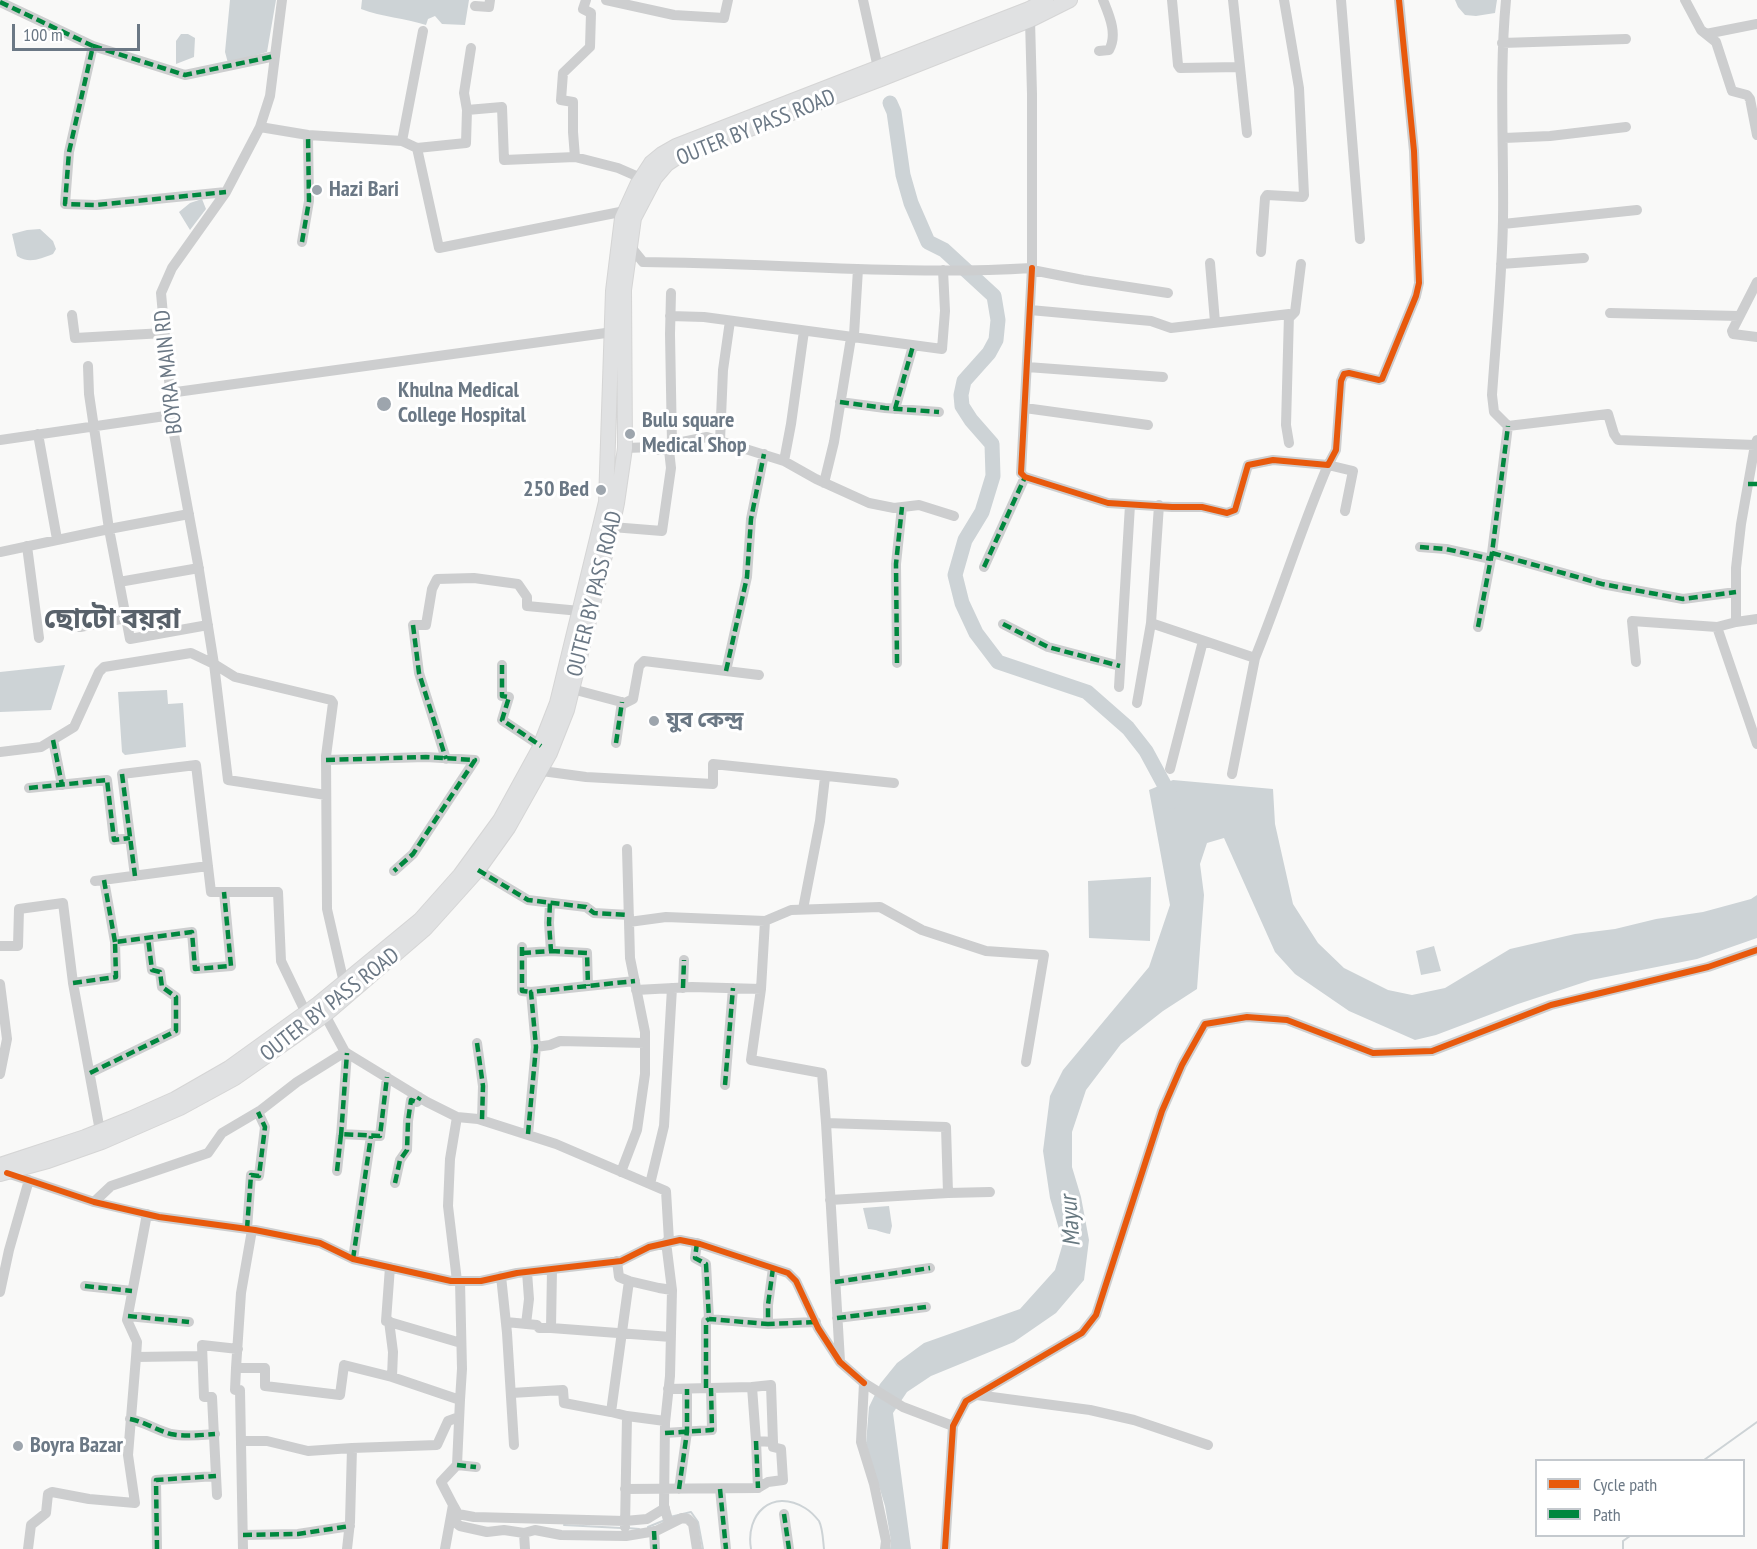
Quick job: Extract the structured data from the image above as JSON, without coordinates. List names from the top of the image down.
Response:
{
  "streets": {
    "main road": ["OUTER BY PASS ROAD"],
    "street": ["BOYRA MAIN RD"]
  },
  "districts": ["ছোটো বয়রা"],
  "water": ["Mayur"],
  "places": [
    "Hazi Bari",
    "Khulna Medical College Hospital",
    "Bulu square Medical Shop",
    "250 Bed",
    "যুব কেন্দ্র",
    "Boyra Bazar"
  ],
  "legend": ["Cycle path", "Path"],
  "scale_bar": "100 m"
}
